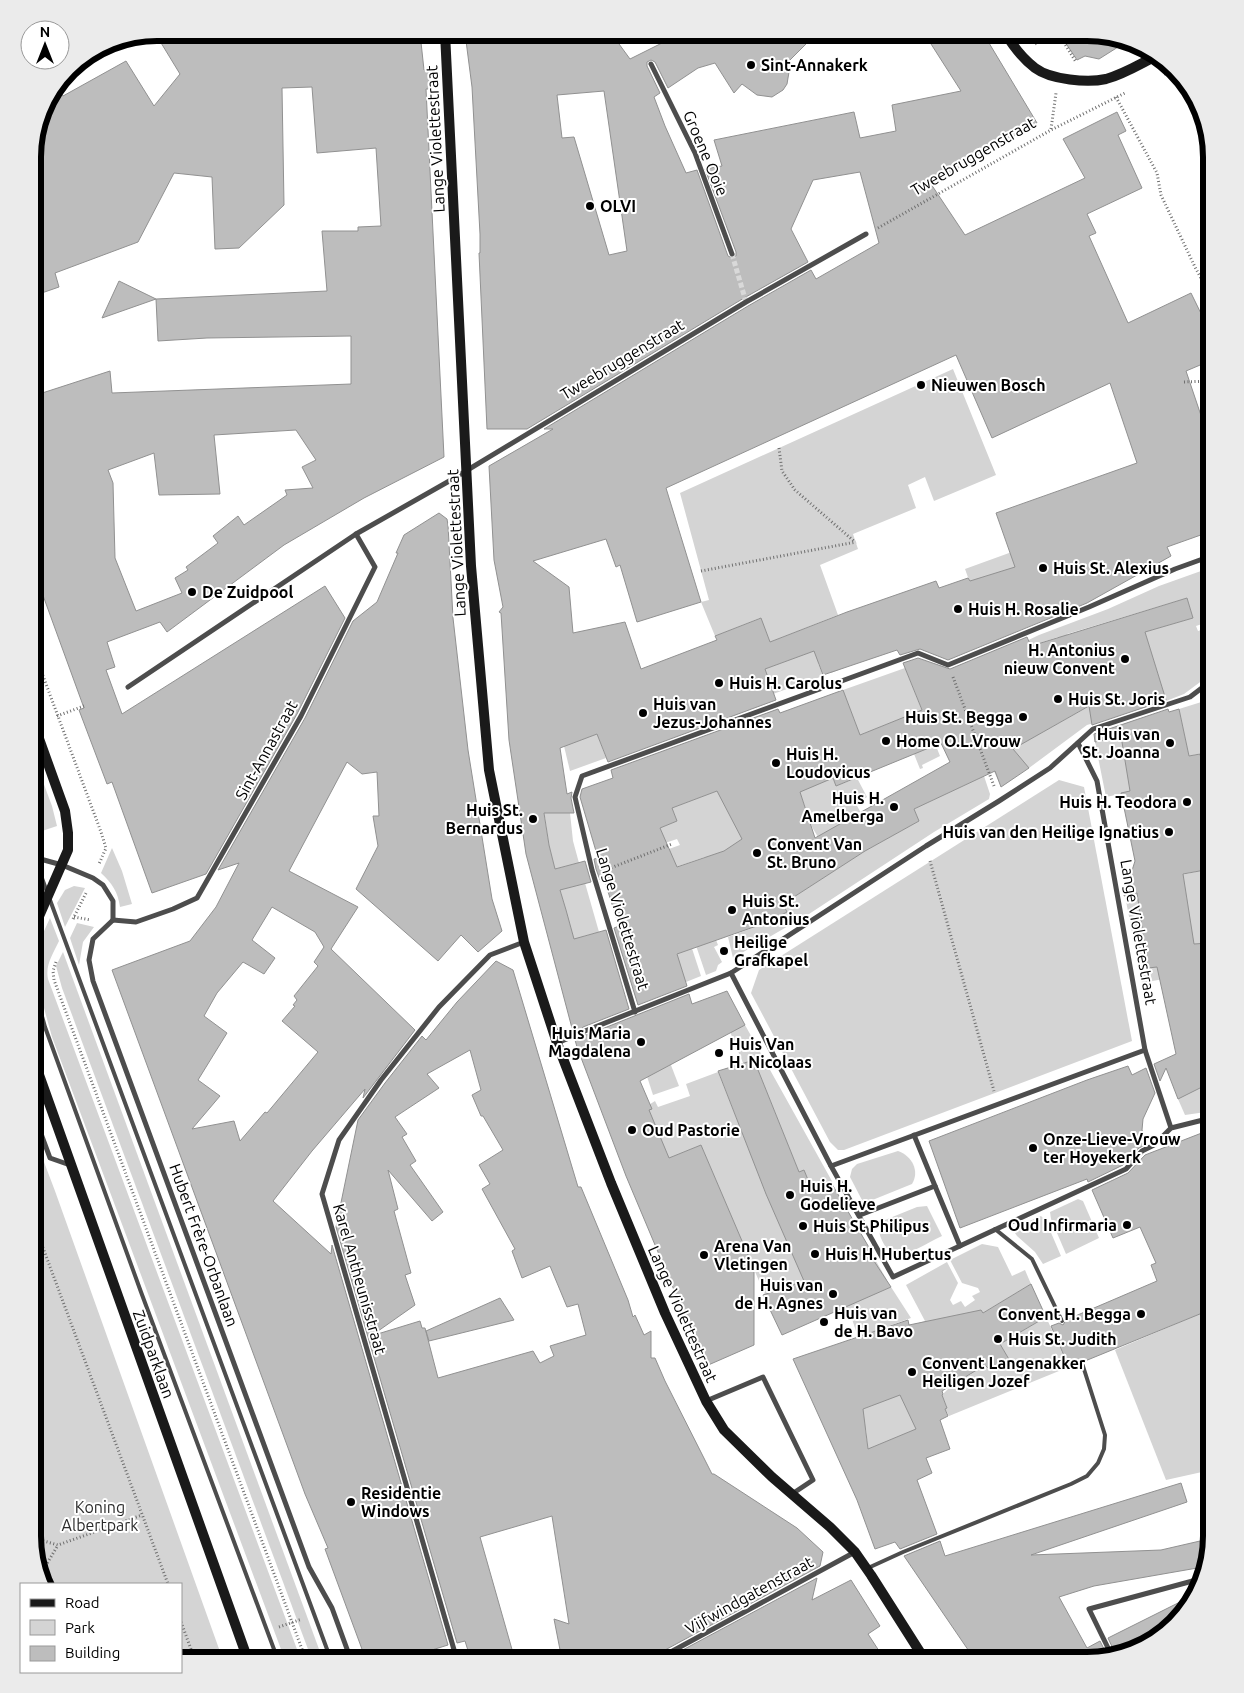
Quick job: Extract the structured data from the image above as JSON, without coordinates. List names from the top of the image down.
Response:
{
  "streets": {
    "street": [
      "Lange Violettestraat",
      "Groene Ooie",
      "Tweebruggenstraat",
      "Sint-Annastraat",
      "Hubert Frère-Orbanlaan",
      "Karel Antheunisstraat",
      "Zuidparklaan",
      "Vijfwindgatenstraat"
    ]
  },
  "crossings": [
    ["Lange Violettestraat", "Tweebruggenstraat"],
    ["Lange Violettestraat", "Karel Antheunisstraat"],
    ["Lange Violettestraat", "Vijfwindgatenstraat"],
    ["Tweebruggenstraat", "Sint-Annastraat"],
    ["Sint-Annastraat", "Hubert Frère-Orbanlaan"]
  ],
  "parks": ["Koning Albertpark"],
  "places": [
    "Sint-Annakerk",
    "OLVI",
    "Nieuwen Bosch",
    "Huis St. Alexius",
    "De Zuidpool",
    "Huis H. Rosalie",
    "H. Antonius nieuw Convent",
    "Huis H. Carolus",
    "Huis St. Joris",
    "Huis van Jezus-Johannes",
    "Huis St. Begga",
    "Home O.L.Vrouw",
    "Huis van St. Joanna",
    "Huis H. Loudovicus",
    "Huis H. Teodora",
    "Huis H. Amelberga",
    "Huis St. Bernardus",
    "Huis van den Heilige Ignatius",
    "Convent Van St. Bruno",
    "Huis St. Antonius",
    "Heilige Grafkapel",
    "Huis Maria Magdalena",
    "Huis Van H. Nicolaas",
    "Oud Pastorie",
    "Onze-Lieve-Vrouw ter Hoyekerk",
    "Huis H. Godelieve",
    "Oud Infirmaria",
    "Huis St Philipus",
    "Huis H. Hubertus",
    "Arena Van Vletingen",
    "Huis van de H. Agnes",
    "Convent H. Begga",
    "Huis van de H. Bavo",
    "Huis St. Judith",
    "Convent Langenakker Heiligen Jozef",
    "Residentie Windows"
  ],
  "legend": ["Road", "Park", "Building"],
  "north": "top"
}
